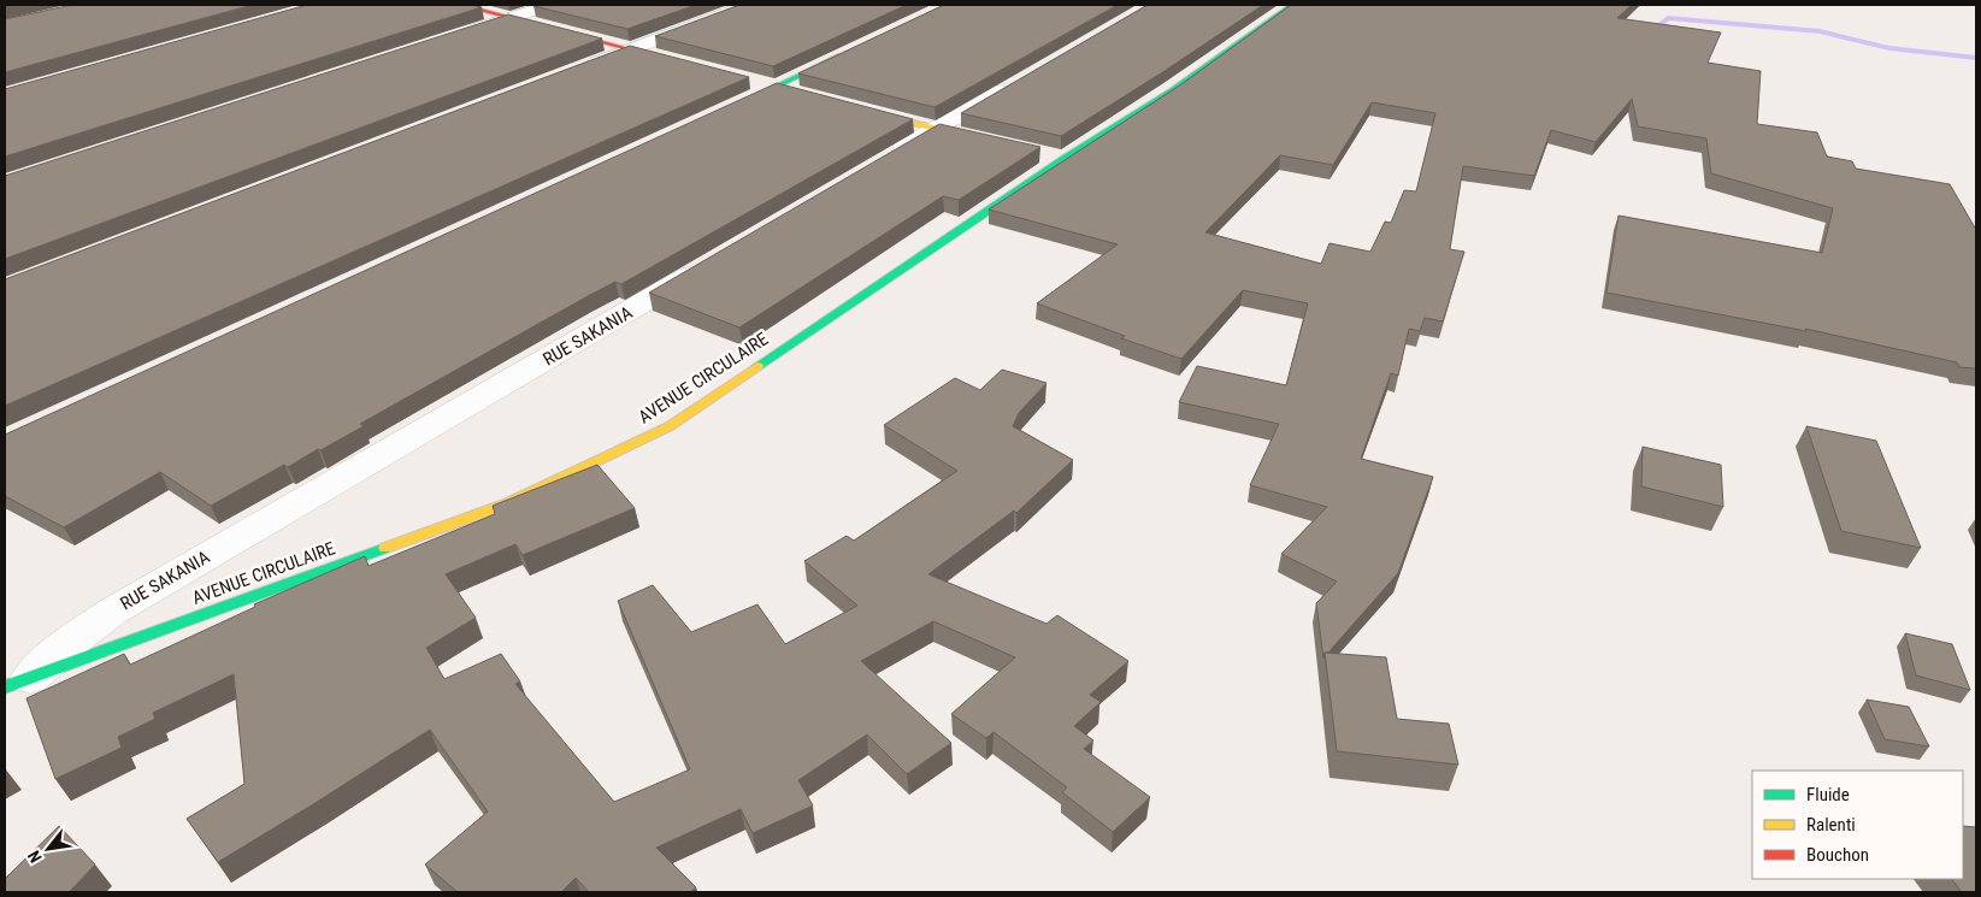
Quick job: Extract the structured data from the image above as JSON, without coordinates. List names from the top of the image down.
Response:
{
  "streets": {
    "street": ["RUE SAKANIA", "AVENUE CIRCULAIRE"]
  },
  "crossings": [
    ["RUE SAKANIA", "AVENUE CIRCULAIRE"]
  ],
  "legend": ["Fluide", "Ralenti", "Bouchon"],
  "north": "bottom left"
}
